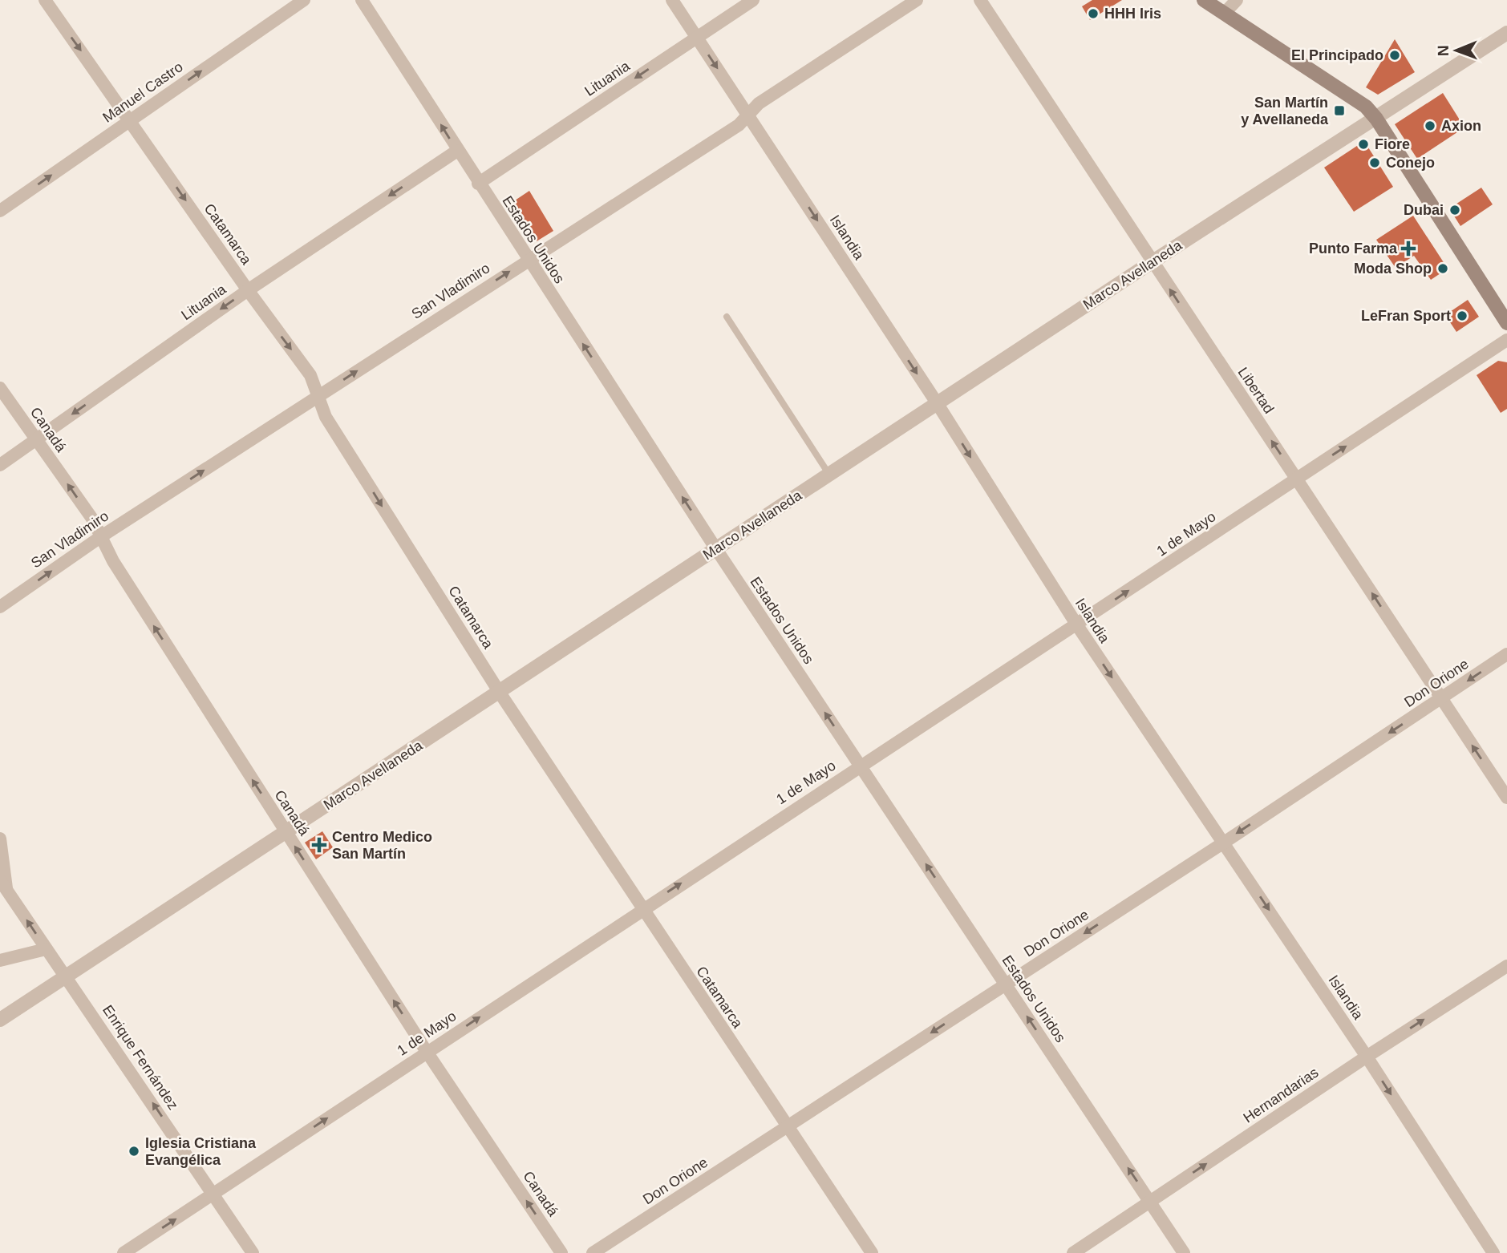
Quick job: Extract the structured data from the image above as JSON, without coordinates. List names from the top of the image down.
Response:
{
  "streets": {
    "street": [
      "Lituania",
      "Manuel Castro",
      "Catamarca",
      "Islandia",
      "Estados Unidos",
      "Marco Avellaneda",
      "San Vladimiro",
      "Libertad",
      "Canadá",
      "1 de Mayo",
      "Don Orione",
      "Enrique Fernández",
      "Hernandarias"
    ]
  },
  "crossings": [
    ["Lituania", "Catamarca"],
    ["Lituania", "Islandia"],
    ["Lituania", "Estados Unidos"],
    ["Lituania", "Canadá"],
    ["Manuel Castro", "Catamarca"],
    ["Catamarca", "Marco Avellaneda"],
    ["Catamarca", "San Vladimiro"],
    ["Catamarca", "1 de Mayo"],
    ["Catamarca", "Don Orione"],
    ["Islandia", "Marco Avellaneda"],
    ["Islandia", "San Vladimiro"],
    ["Islandia", "1 de Mayo"],
    ["Islandia", "Don Orione"],
    ["Islandia", "Hernandarias"],
    ["Estados Unidos", "Marco Avellaneda"],
    ["Estados Unidos", "San Vladimiro"],
    ["Estados Unidos", "1 de Mayo"],
    ["Estados Unidos", "Don Orione"],
    ["Estados Unidos", "Hernandarias"],
    ["Marco Avellaneda", "Libertad"],
    ["Marco Avellaneda", "Canadá"],
    ["Marco Avellaneda", "Enrique Fernández"],
    ["San Vladimiro", "Canadá"],
    ["Libertad", "1 de Mayo"],
    ["Libertad", "Don Orione"],
    ["Canadá", "1 de Mayo"],
    ["1 de Mayo", "Enrique Fernández"]
  ],
  "one_way": [
    "Lituania",
    "Manuel Castro",
    "Catamarca",
    "Islandia",
    "Estados Unidos",
    "San Vladimiro",
    "Libertad",
    "Canadá",
    "1 de Mayo",
    "Don Orione",
    "Enrique Fernández",
    "Hernandarias"
  ],
  "places": {
    "other": [
      "HHH Iris",
      "El Principado",
      "Axion",
      "Fiore",
      "Conejo",
      "Dubai",
      "Moda Shop",
      "LeFran Sport",
      "Iglesia Cristiana Evangélica"
    ],
    "transit": ["San Martín y Avellaneda"],
    "health": ["Punto Farma", "Centro Medico San Martín"]
  },
  "north": "left"
}
